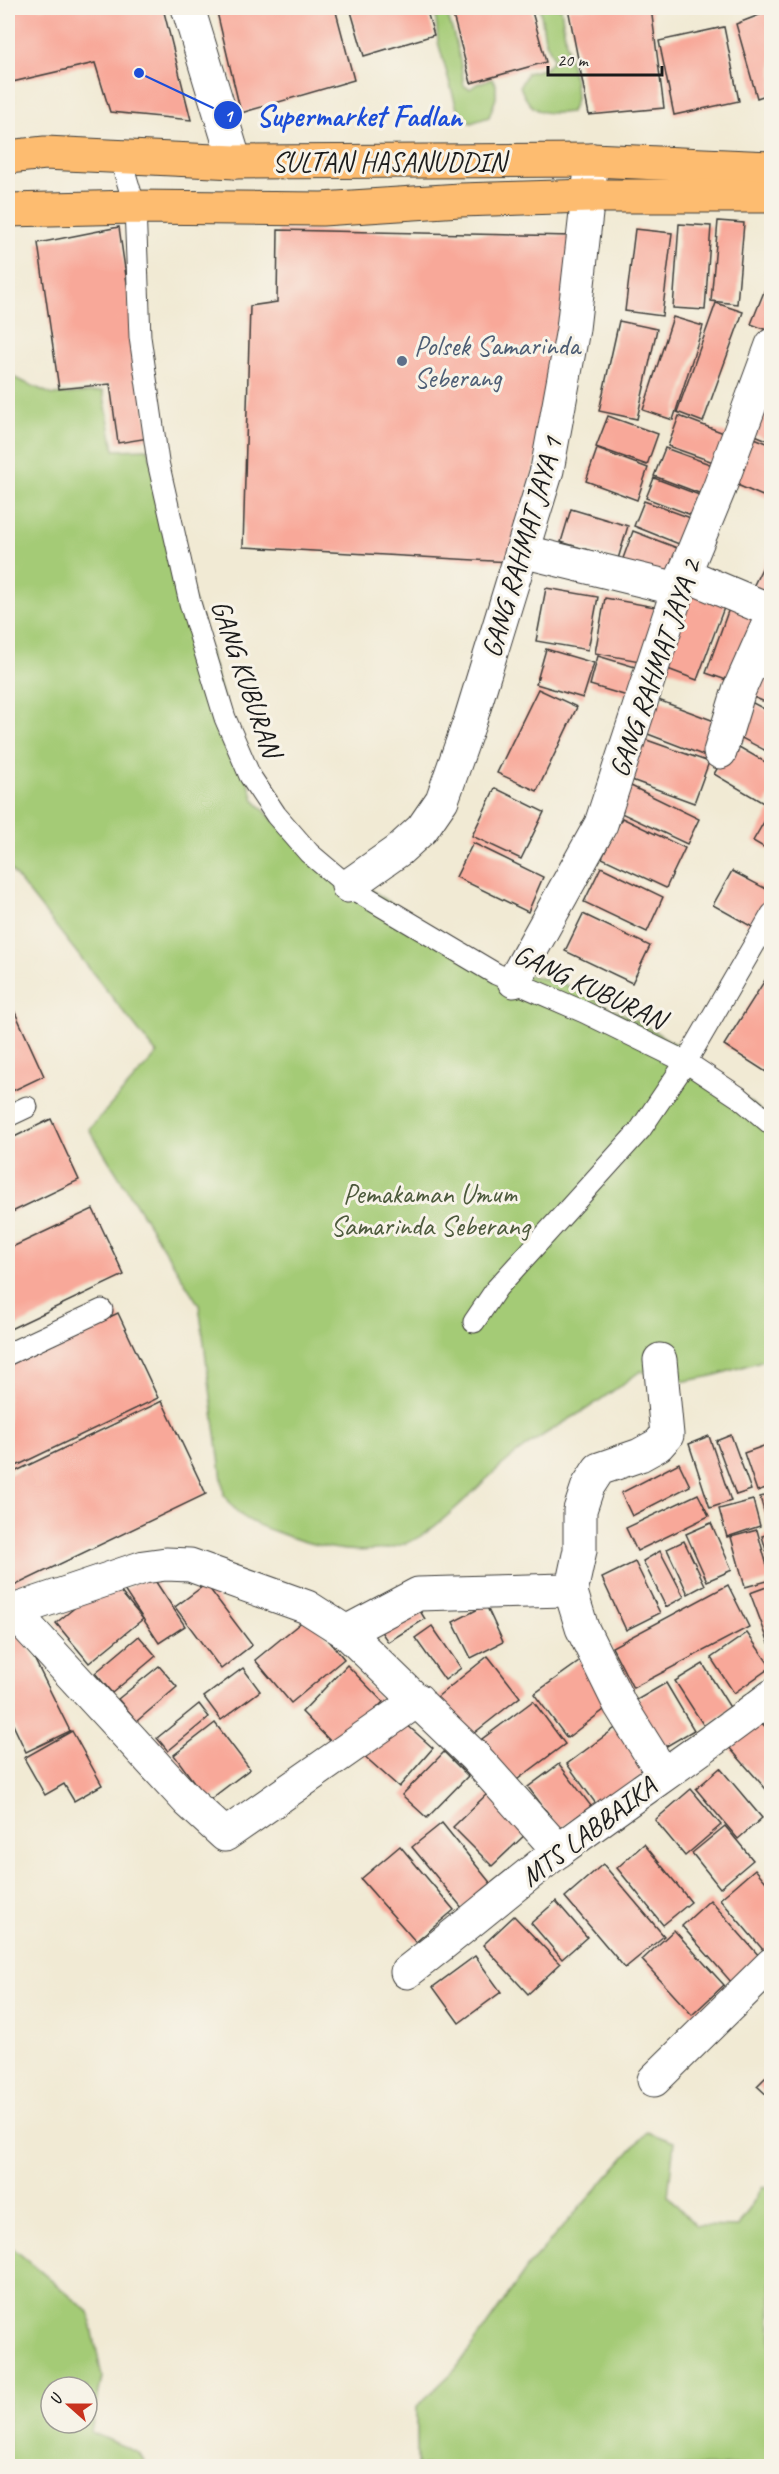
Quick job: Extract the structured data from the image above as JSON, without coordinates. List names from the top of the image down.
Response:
{
  "streets": {
    "main road": ["SULTAN HASANUDDIN"],
    "street": ["GANG RAHMAT JAYA 1", "GANG RAHMAT JAYA 2", "MTS LABBAIKA"],
    "lane": ["GANG KUBURAN"]
  },
  "crossings": [
    ["SULTAN HASANUDDIN", "GANG RAHMAT JAYA 1"],
    ["SULTAN HASANUDDIN", "GANG KUBURAN"],
    ["GANG RAHMAT JAYA 1", "GANG KUBURAN"],
    ["GANG RAHMAT JAYA 2", "GANG KUBURAN"]
  ],
  "parks": ["Pemakaman Umum Samarinda Seberang"],
  "places": ["Supermarket Fadlan", "Polsek Samarinda Seberang"],
  "scale_bar": "20 m",
  "north": "left"
}
